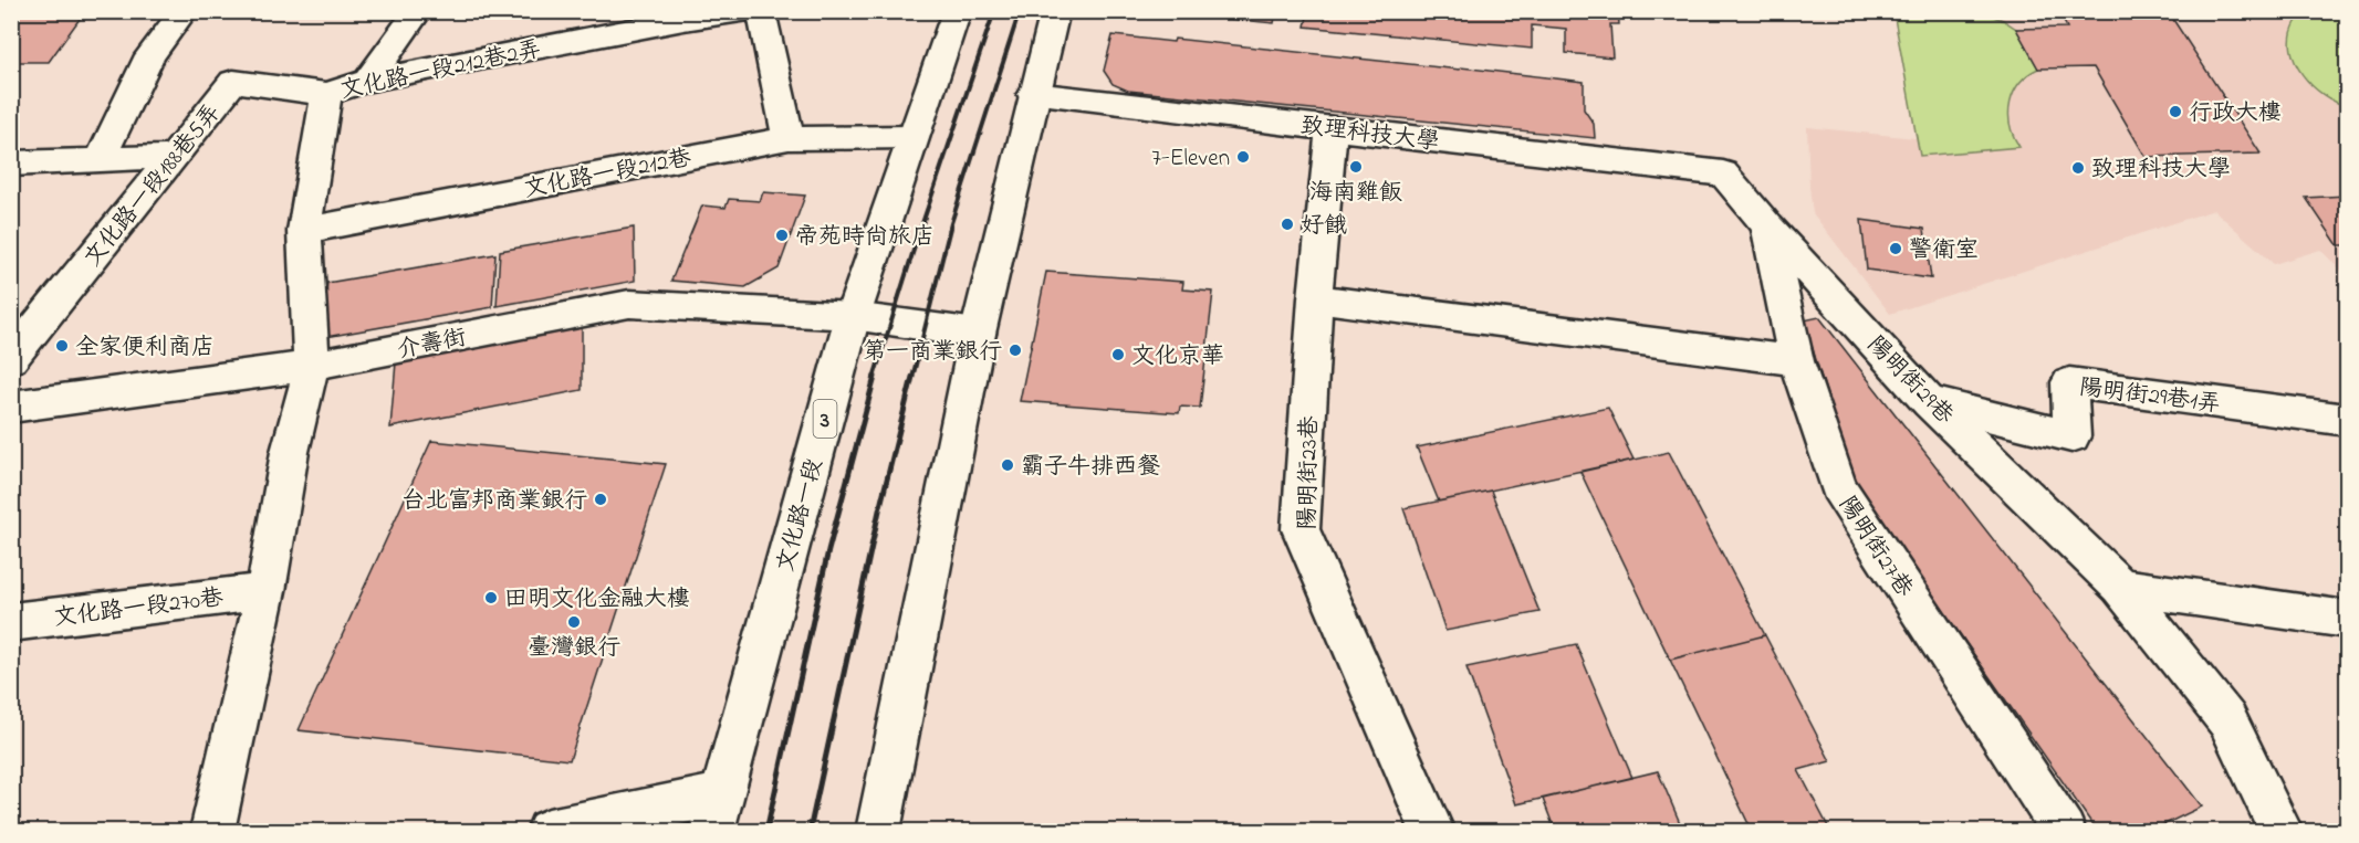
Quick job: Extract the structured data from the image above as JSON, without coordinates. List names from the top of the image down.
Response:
{
  "streets": {
    "main road": [
      "文化路一段212巷2弄",
      "致理科技大學",
      "文化路一段212巷",
      "文化路一段188巷5弄",
      "介壽街",
      "陽明街29巷",
      "陽明街29巷1弄",
      "3",
      "陽明街23巷",
      "文化路一段",
      "陽明街27巷",
      "文化路一段270巷"
    ]
  },
  "crossings": [
    ["文化路一段212巷2弄", "文化路一段212巷"],
    ["文化路一段212巷2弄", "文化路一段188巷5弄"],
    ["文化路一段212巷2弄", "介壽街"],
    ["致理科技大學", "陽明街29巷"],
    ["致理科技大學", "陽明街23巷"],
    ["文化路一段212巷", "文化路一段"],
    ["介壽街", "文化路一段"],
    ["陽明街29巷", "陽明街29巷1弄"],
    ["陽明街29巷", "陽明街27巷"]
  ],
  "places": [
    "行政大樓",
    "7-Eleven",
    "海南雞飯",
    "致理科技大學",
    "好餓",
    "帝苑時尚旅店",
    "警衛室",
    "全家便利商店",
    "第一商業銀行",
    "文化京華",
    "霸子牛排西餐",
    "台北富邦商業銀行",
    "田明文化金融大樓",
    "臺灣銀行"
  ]
}
